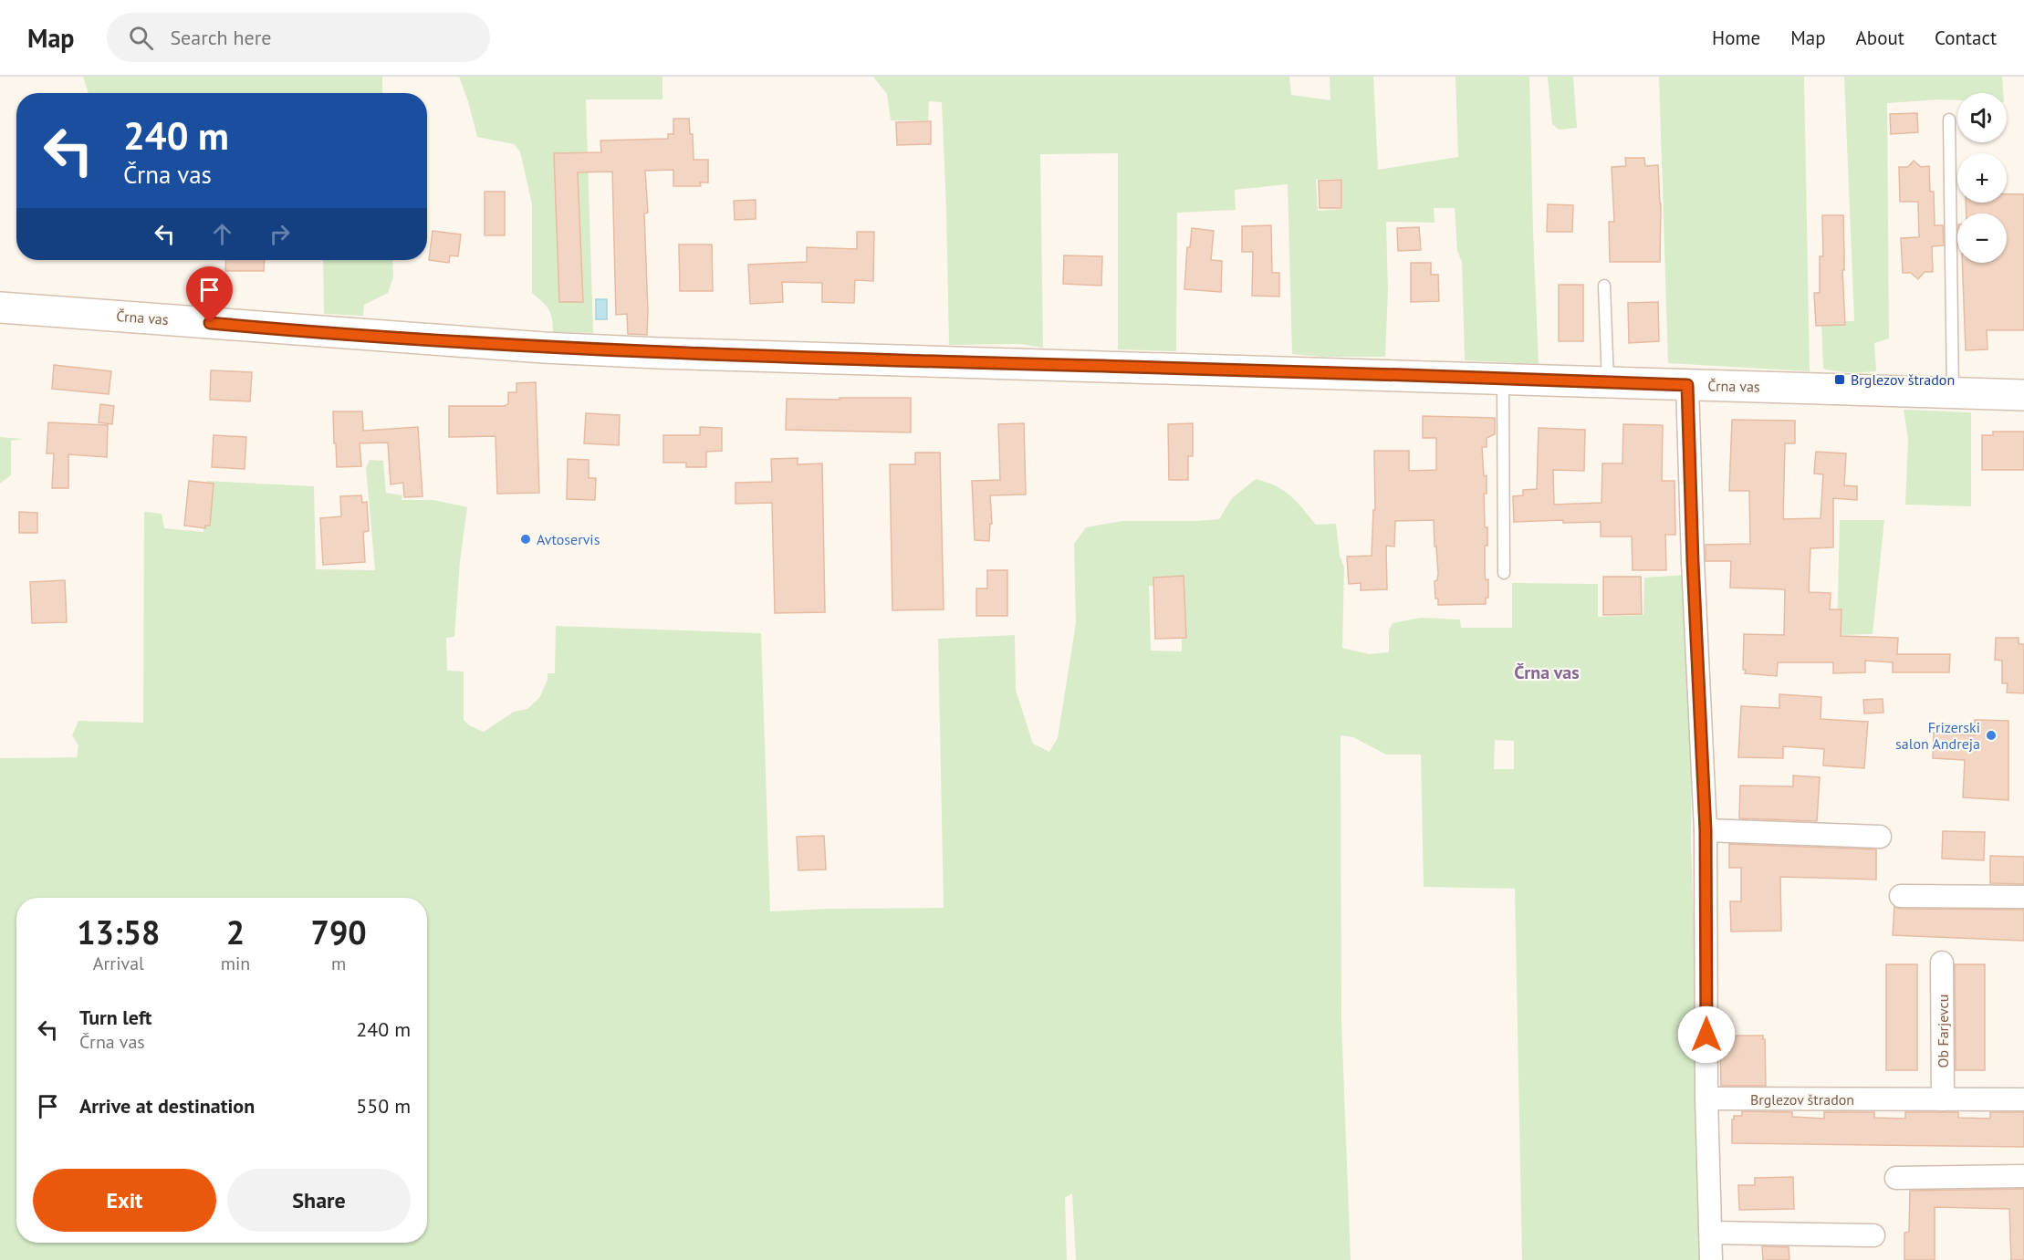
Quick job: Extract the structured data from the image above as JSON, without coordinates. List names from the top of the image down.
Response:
{
  "streets": {
    "street": ["Črna vas", "Ob Farjevcu", "Brglezov štradon"]
  },
  "crossings": [
    ["Ob Farjevcu", "Brglezov štradon"]
  ],
  "districts": ["Črna vas"],
  "places": {
    "transit": ["Brglezov štradon"],
    "other": ["Avtoservis", "Frizerski salon Andreja"]
  },
  "page": {
    "header": "Map",
    "search": "Search here",
    "nav": [
      "Home",
      "Map",
      "About",
      "Contact"
    ],
    "map_buttons": ["+", "−"],
    "turn": ["240 m", "Črna vas"],
    "eta": [
      "13:58",
      "Arrival",
      "2",
      "min",
      "790",
      "m"
    ],
    "list": [
      {
        "name": "Turn left",
        "note": "Črna vas",
        "value": "240 m"
      },
      {
        "name": "Arrive at destination",
        "value": "550 m"
      }
    ],
    "buttons": ["Exit", "Share"]
  }
}
